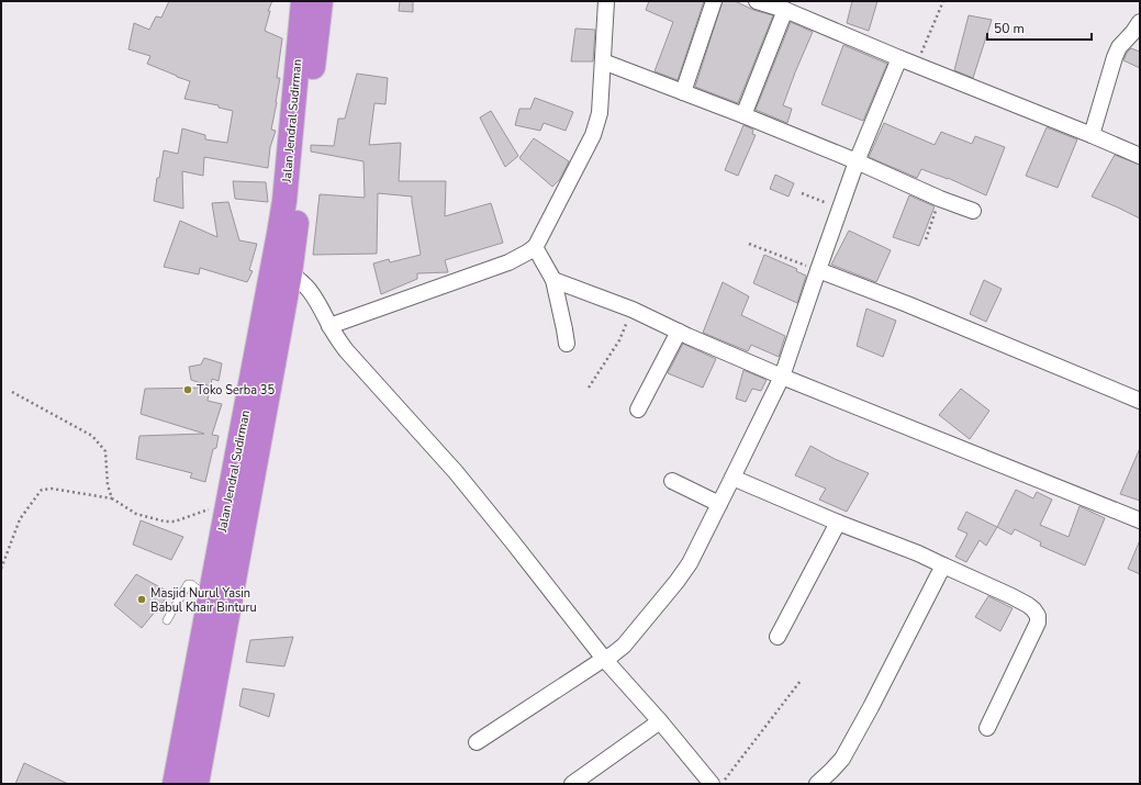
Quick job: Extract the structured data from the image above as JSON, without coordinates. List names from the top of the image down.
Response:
{
  "streets": {
    "highway": ["Jalan Jendral Sudirman"]
  },
  "places": ["Toko Serba 35", "Masjid Nurul Yasin Babul Khair Binturu"],
  "scale_bar": "50 m"
}
